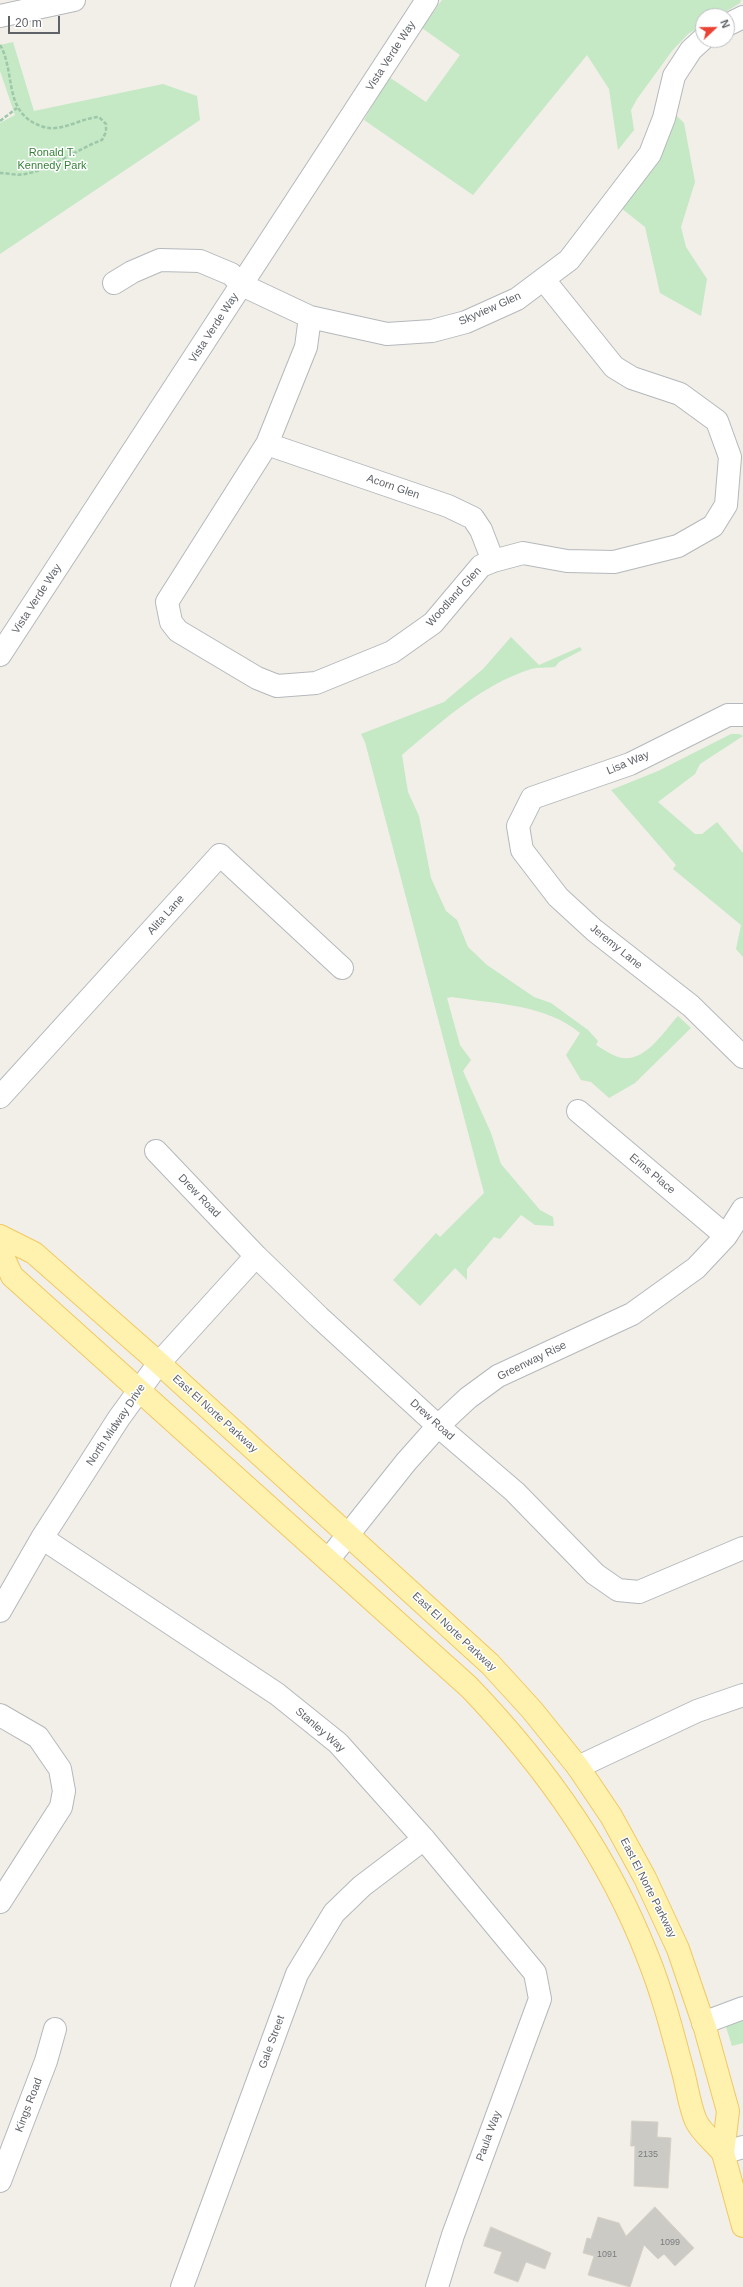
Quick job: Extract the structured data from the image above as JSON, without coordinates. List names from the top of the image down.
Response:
{
  "streets": {
    "main road": ["East El Norte Parkway"],
    "street": [
      "Vista Verde Way",
      "Skyview Glen",
      "Acorn Glen",
      "Woodland Glen",
      "Lisa Way",
      "Alita Lane",
      "Jeremy Lane",
      "Erins Place",
      "Drew Road",
      "Greenway Rise",
      "North Midway Drive",
      "Stanley Way",
      "Gale Street",
      "Kings Road",
      "Paula Way"
    ]
  },
  "crossings": [
    ["Vista Verde Way", "Skyview Glen"],
    ["Skyview Glen", "Woodland Glen"],
    ["Acorn Glen", "Woodland Glen"],
    ["Lisa Way", "Jeremy Lane"],
    ["Erins Place", "Greenway Rise"],
    ["Drew Road", "Greenway Rise"],
    ["Drew Road", "North Midway Drive"],
    ["Greenway Rise", "East El Norte Parkway"],
    ["East El Norte Parkway", "North Midway Drive"],
    ["North Midway Drive", "Stanley Way"],
    ["Stanley Way", "Gale Street"],
    ["Stanley Way", "Paula Way"]
  ],
  "parks": ["Ronald T. Kennedy Park"],
  "house_numbers": ["2135", "1099", "1091"],
  "scale_bar": "20 m",
  "north": "right"
}
